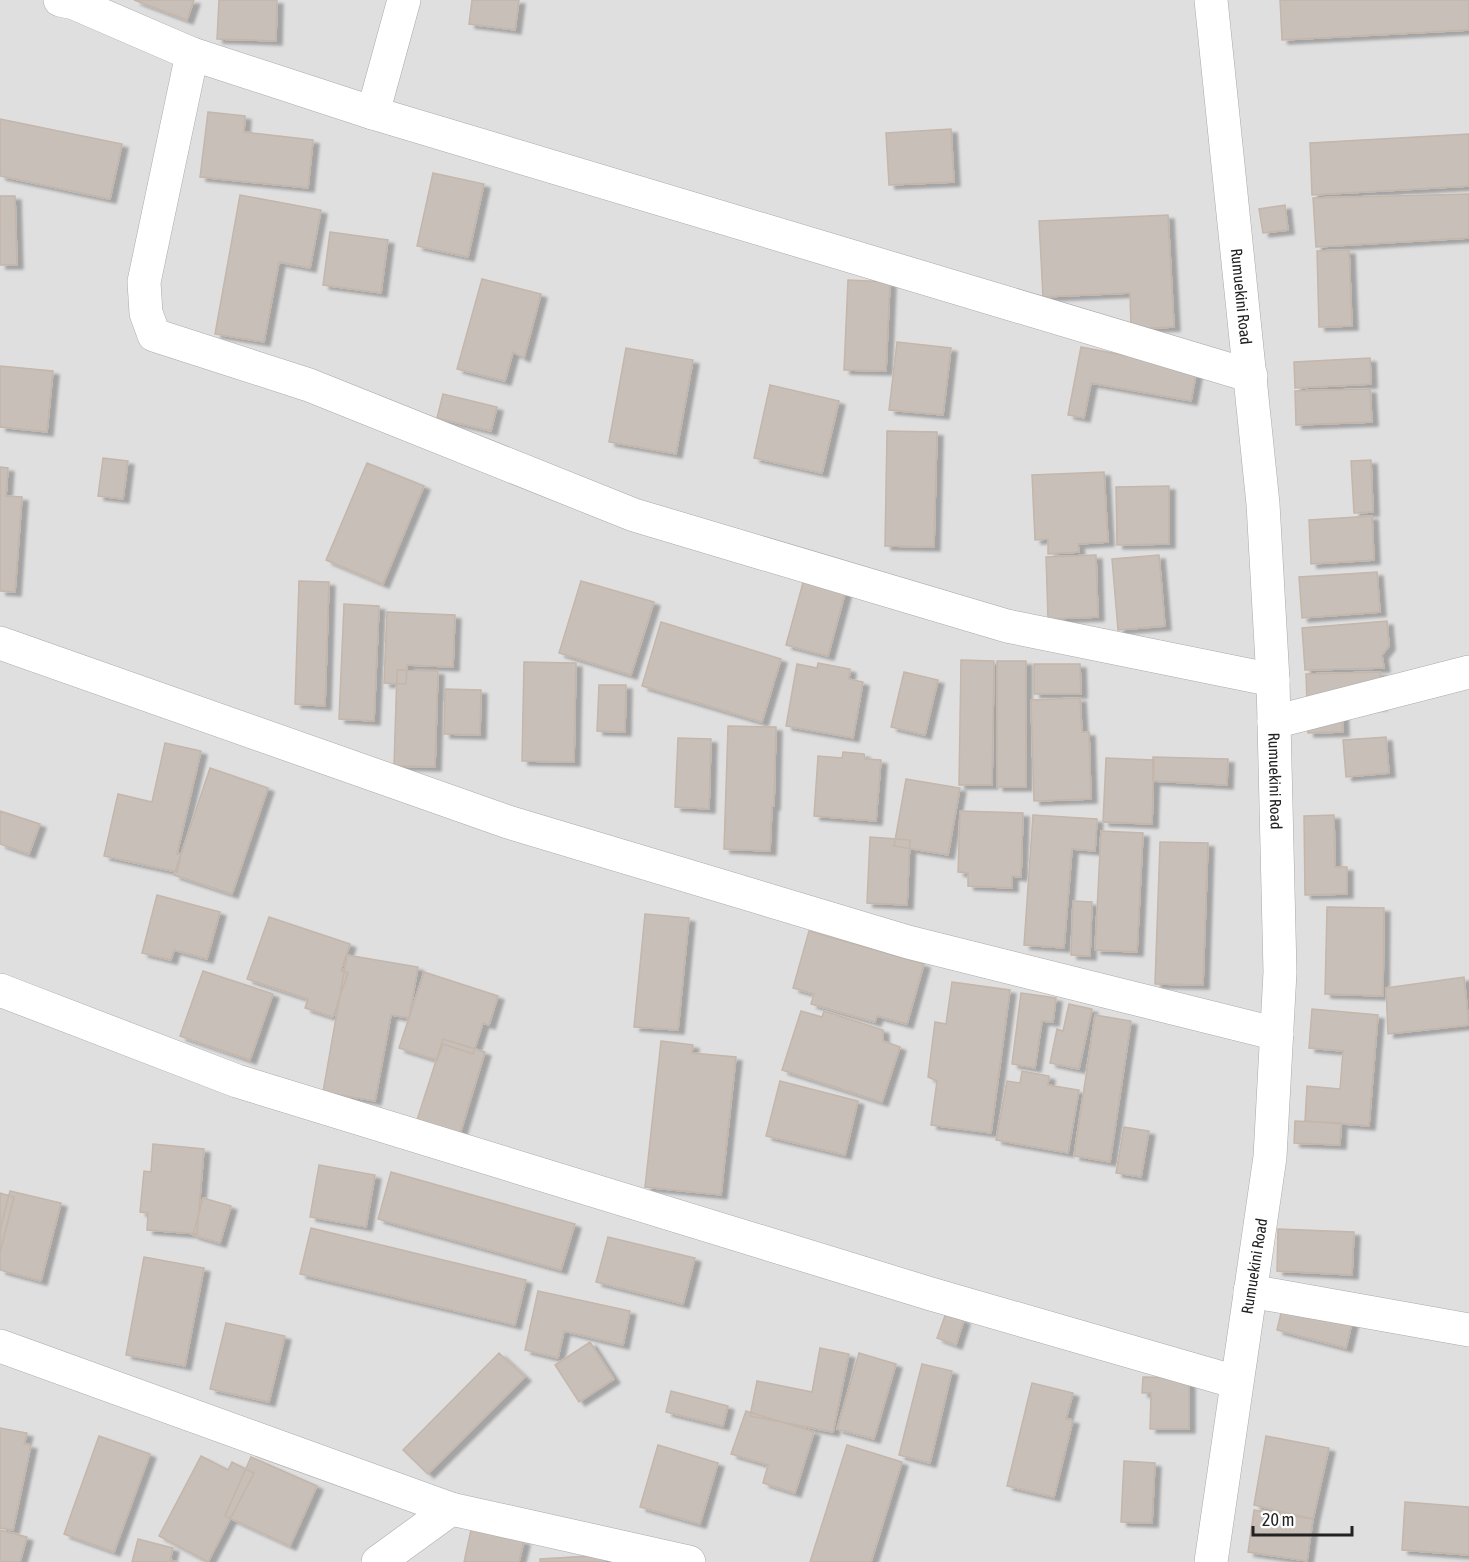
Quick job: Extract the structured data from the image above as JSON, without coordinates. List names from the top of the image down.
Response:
{
  "streets": {
    "street": ["Rumuekini Road"]
  },
  "scale_bar": "20 m"
}
